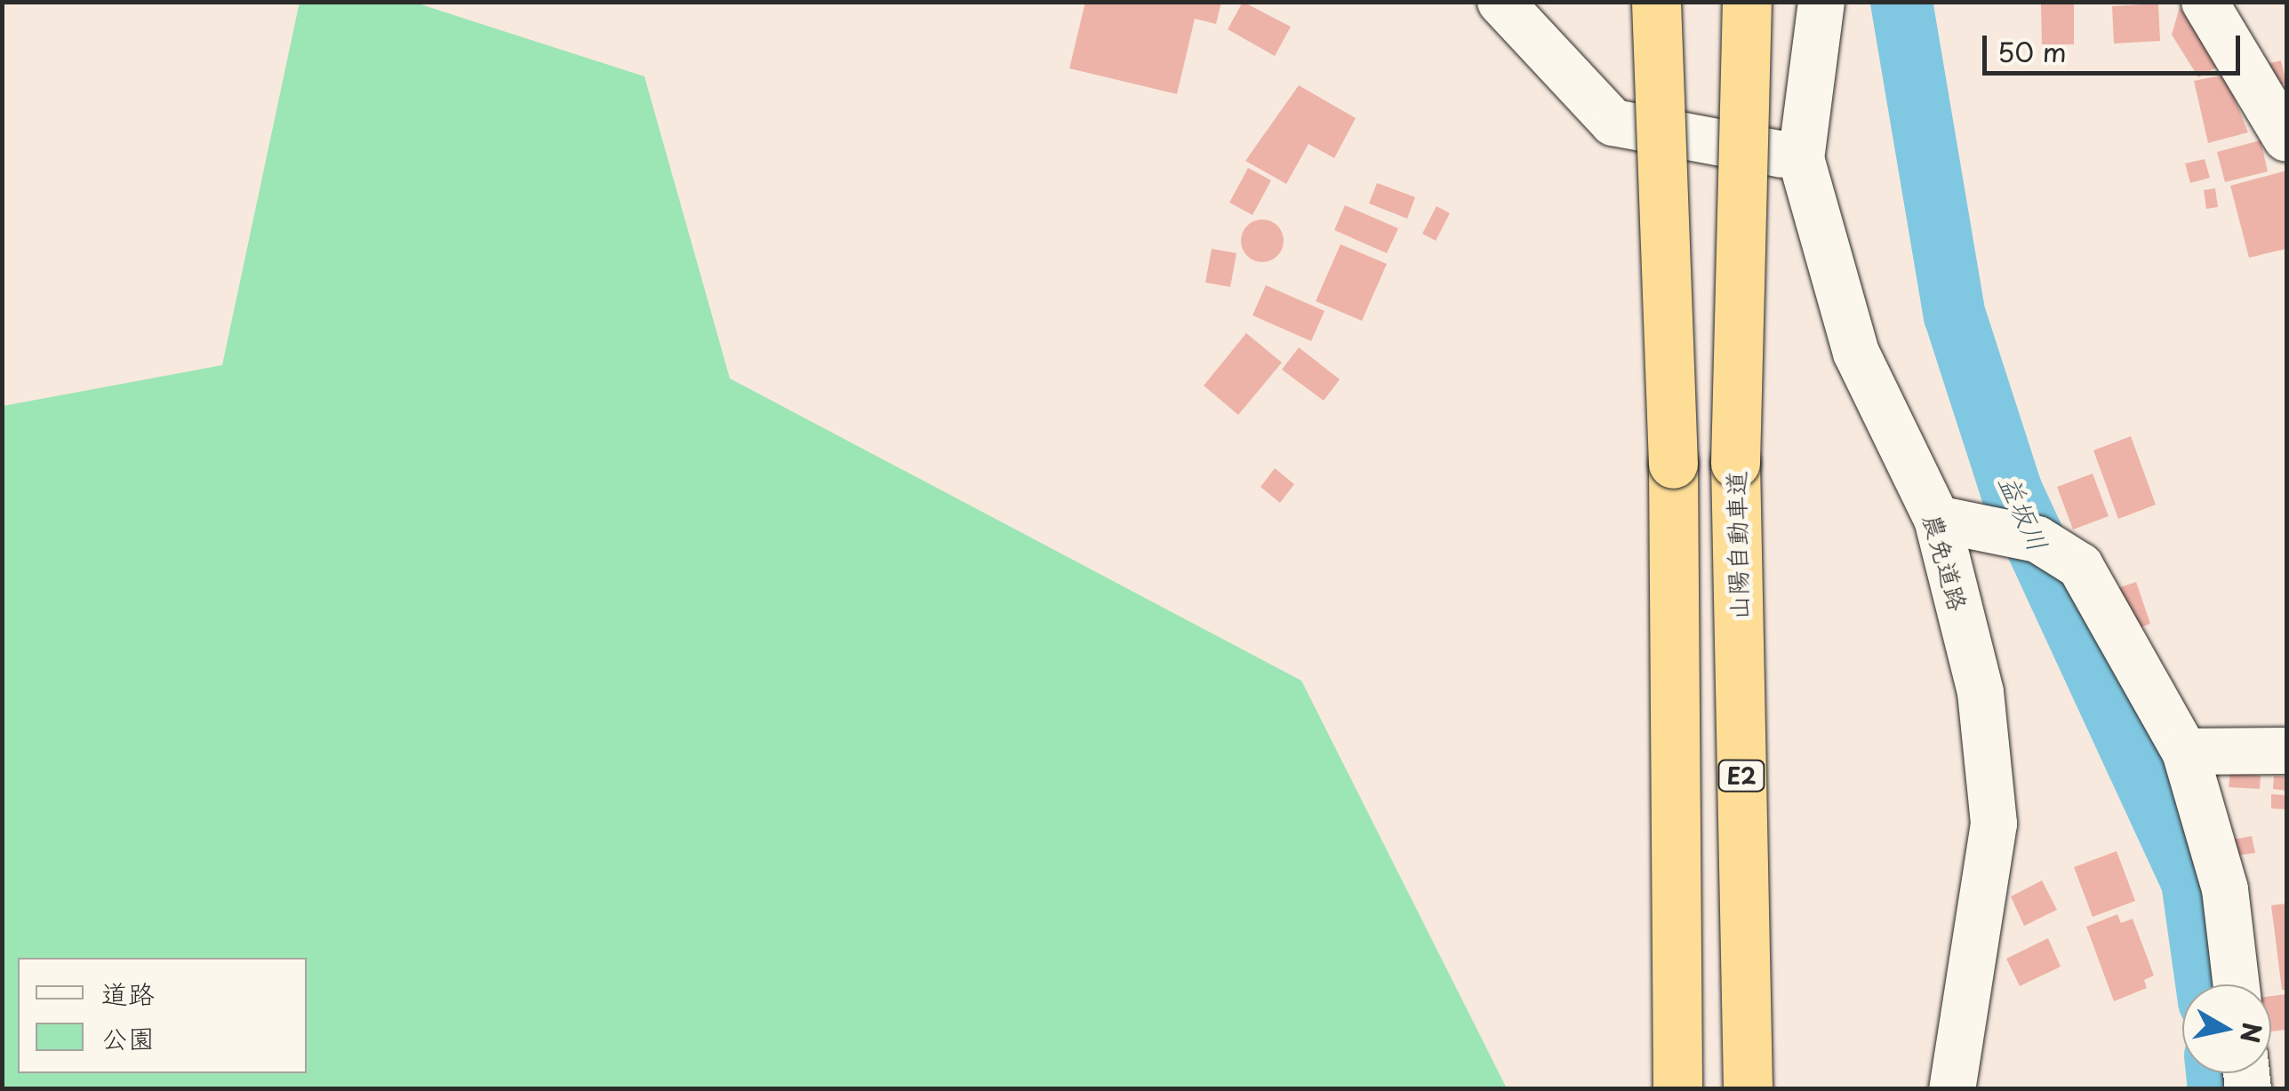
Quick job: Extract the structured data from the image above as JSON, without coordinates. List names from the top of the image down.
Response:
{
  "streets": {
    "highway": ["山陽自動車道", "E2"],
    "street": ["農免道路"]
  },
  "water": ["益坂川"],
  "legend": ["道路", "公園"],
  "scale_bar": "50 m",
  "north": "right"
}
